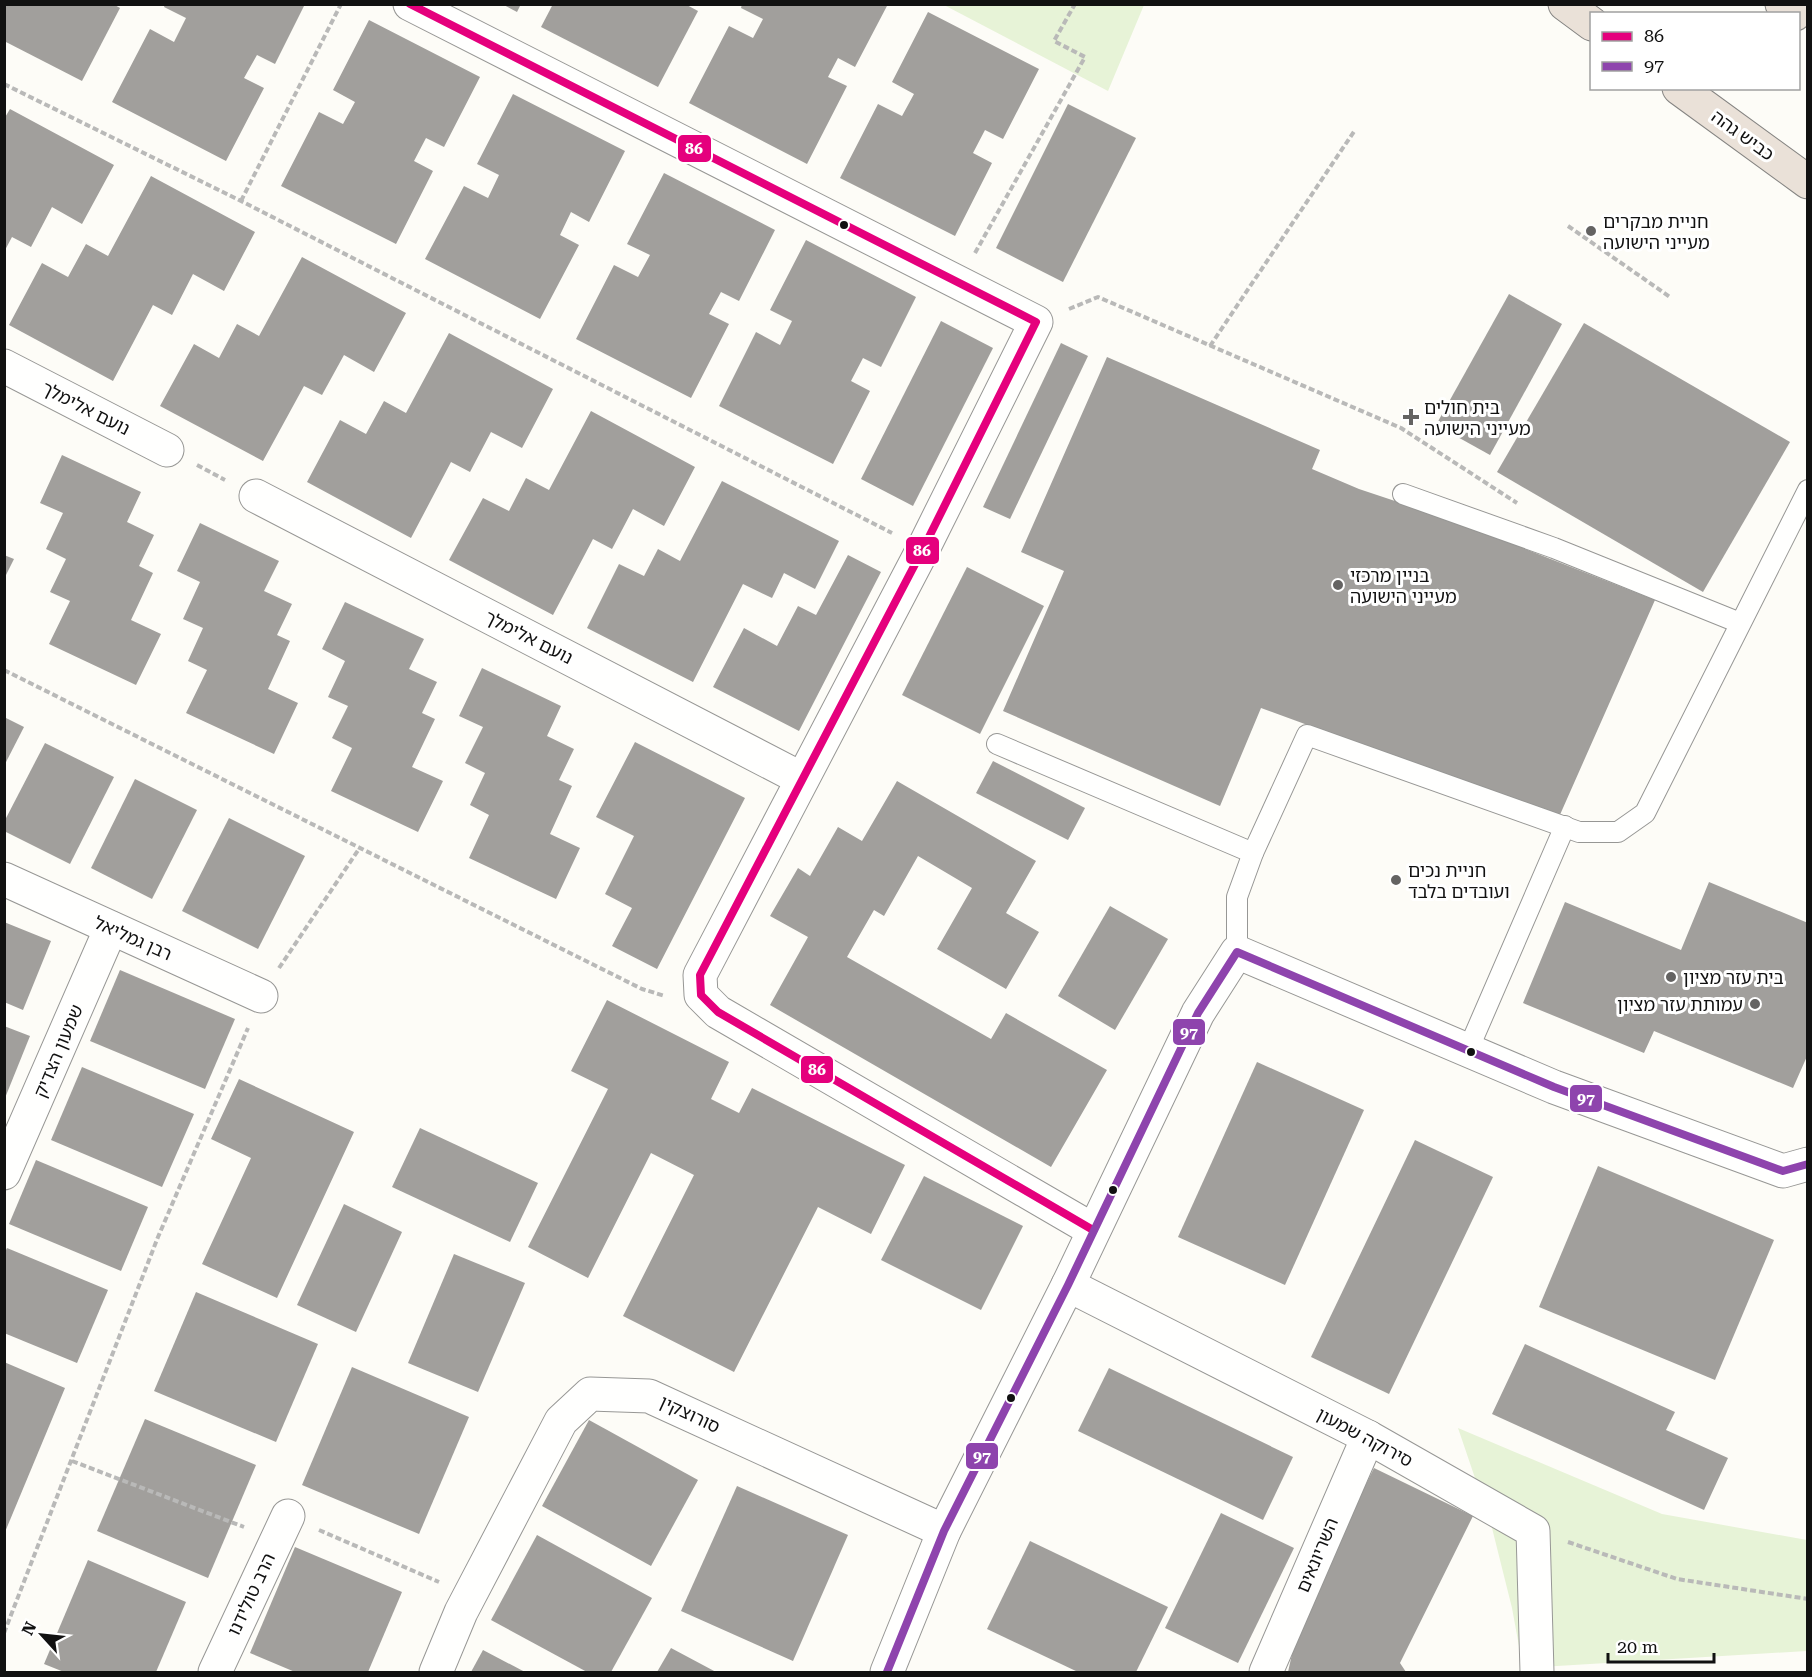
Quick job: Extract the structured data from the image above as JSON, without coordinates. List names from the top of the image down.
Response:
{
  "streets": {
    "highway": ["כביש גהה"],
    "street": [
      "נועם אלימלך",
      "רבן גמליאל",
      "שמעון הצדיק",
      "סורוצקין",
      "סירוקה שמעון",
      "השריונאים",
      "הרב טולידנו"
    ]
  },
  "crossings": [
    ["רבן גמליאל", "שמעון הצדיק"],
    ["סירוקה שמעון", "השריונאים"]
  ],
  "places": {
    "other": [
      "חניית מבקרים מעייני הישועה",
      "בניין מרכזי מעייני הישועה",
      "חניית נכים ועובדים בלבד",
      "בית עזר מציון",
      "עמותת עזר מציון"
    ],
    "health": ["בית חולים מעייני הישועה"]
  },
  "lines": ["transit line 86", "transit line 97"],
  "legend": ["86", "97"],
  "scale_bar": "20 m",
  "north": "top left"
}
